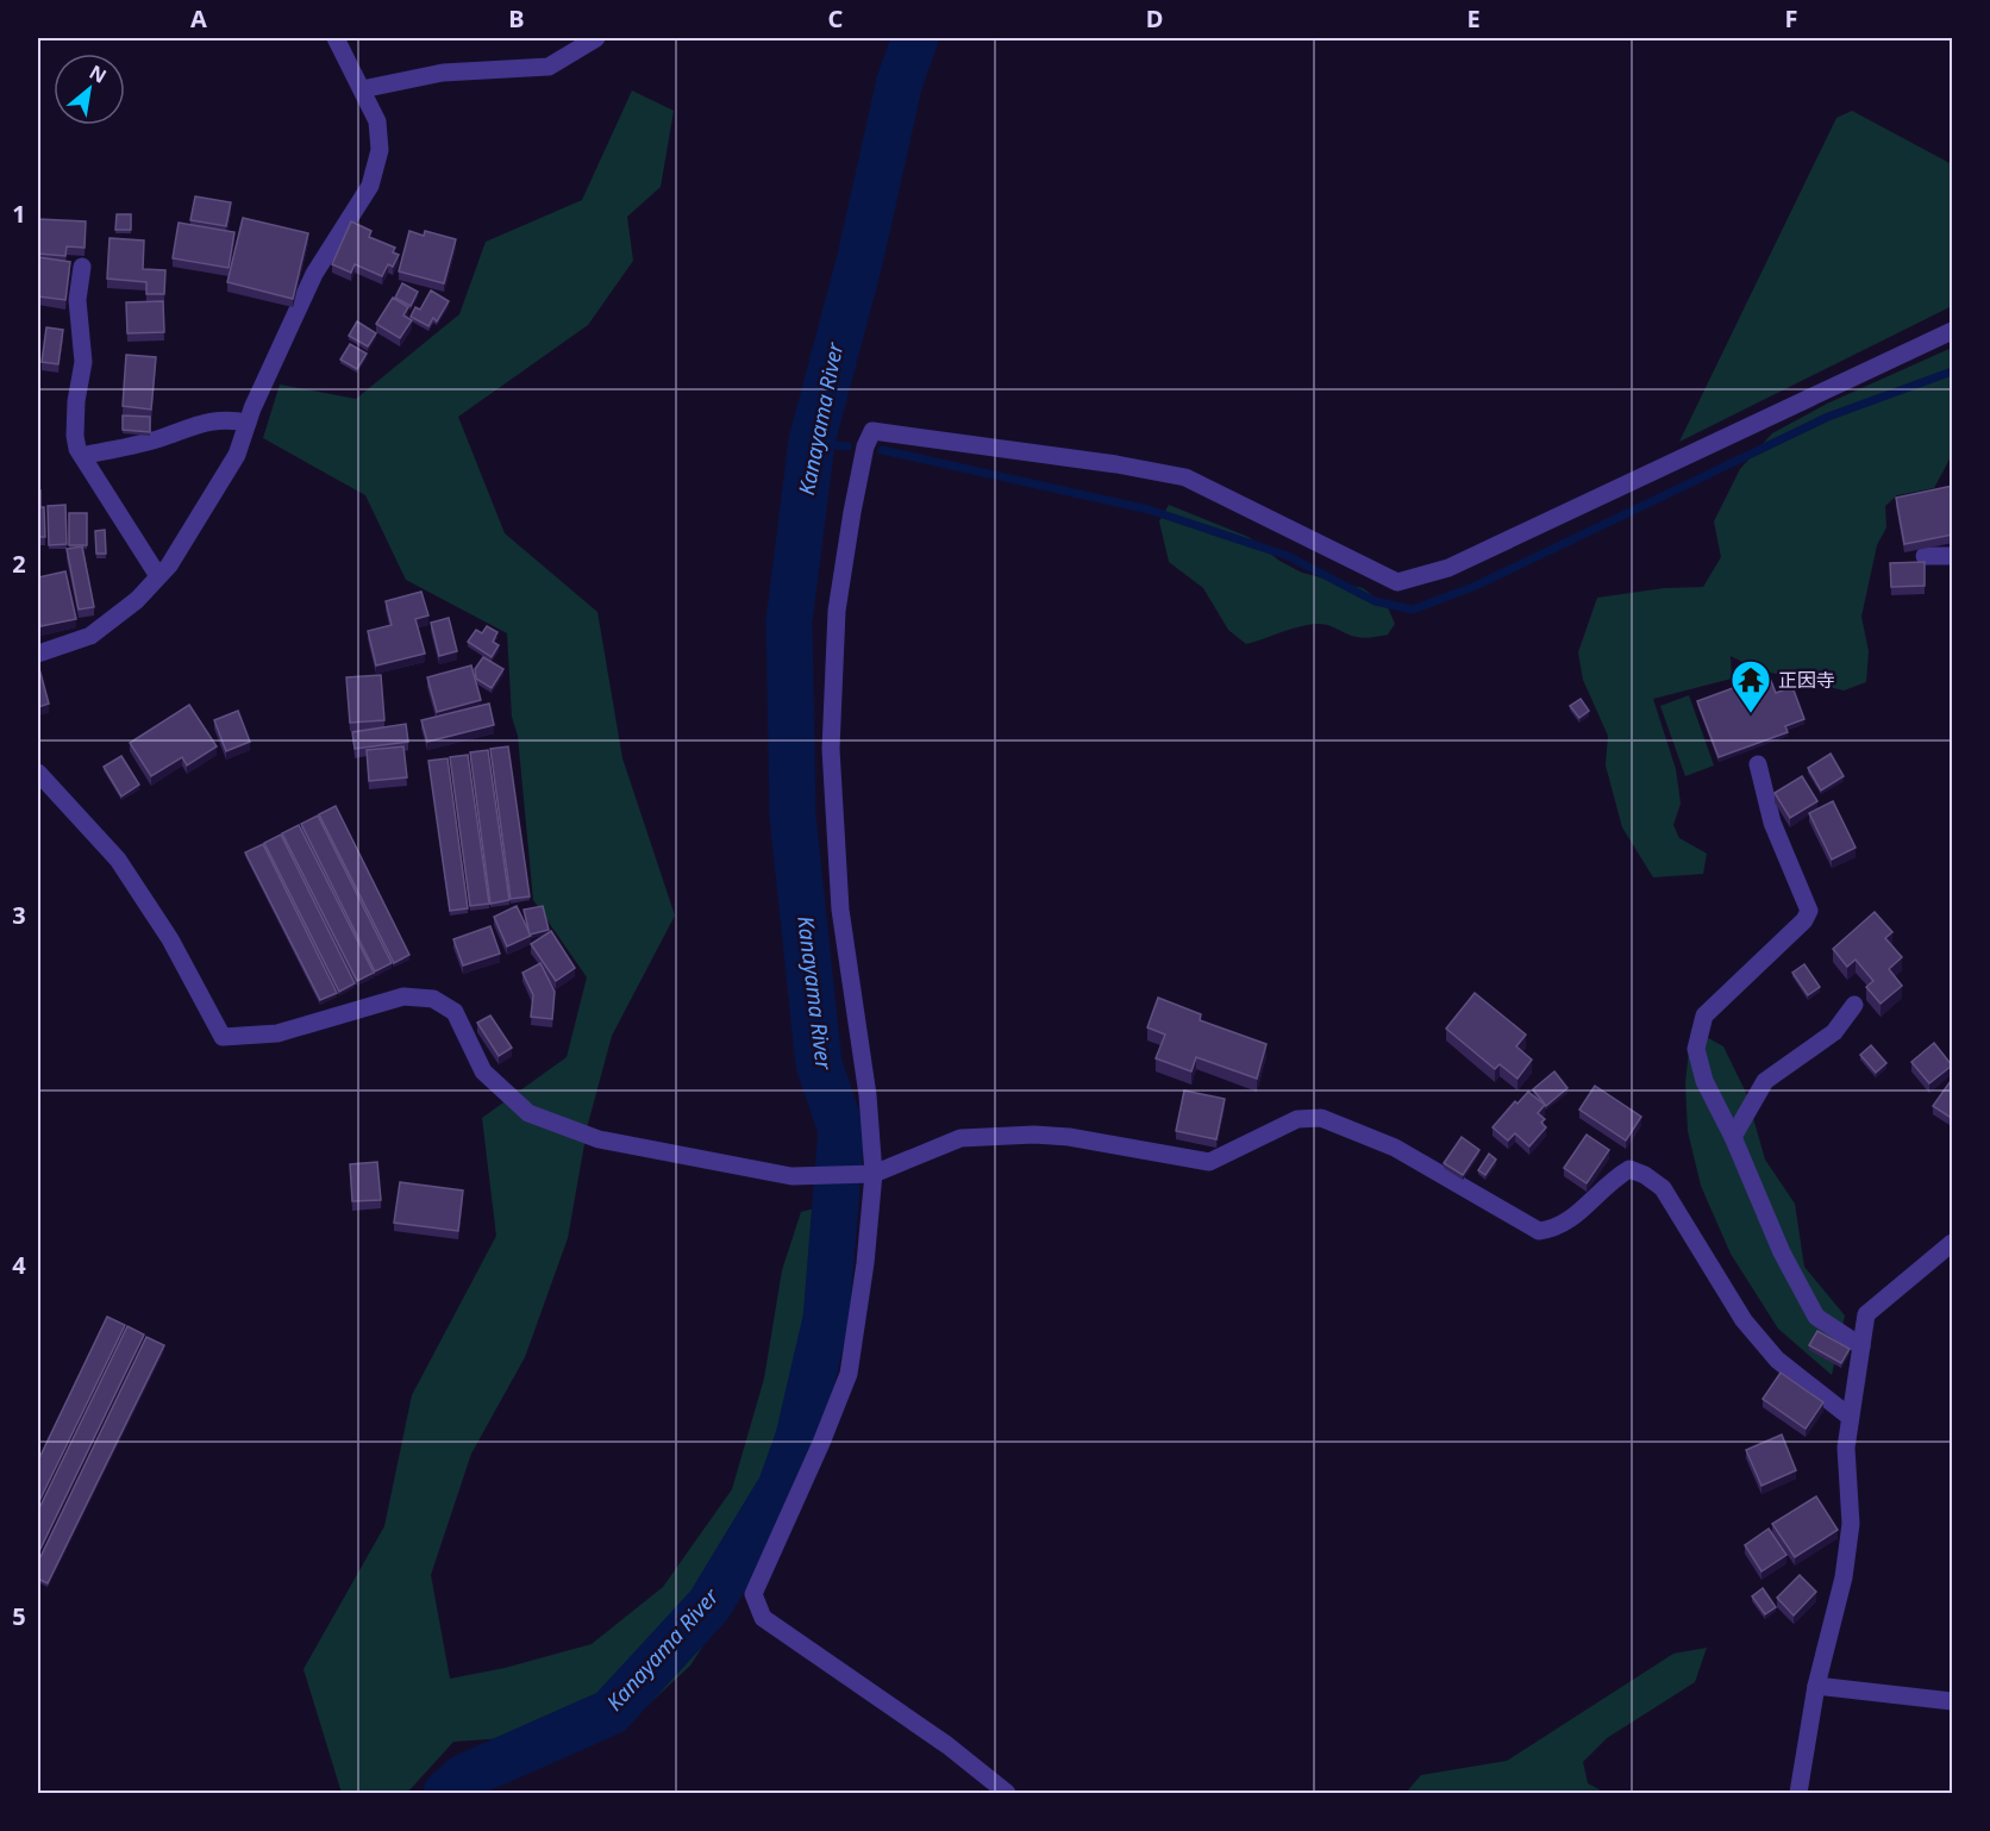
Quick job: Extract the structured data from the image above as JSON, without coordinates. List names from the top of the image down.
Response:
{
  "water": ["Kanayama River"],
  "places": {
    "temple": ["正因寺"]
  },
  "north": "top right",
  "grid": {
    "columns": [
      "A",
      "B",
      "C",
      "D",
      "E",
      "F"
    ],
    "rows": [
      "1",
      "2",
      "3",
      "4",
      "5"
    ]
  }
}
